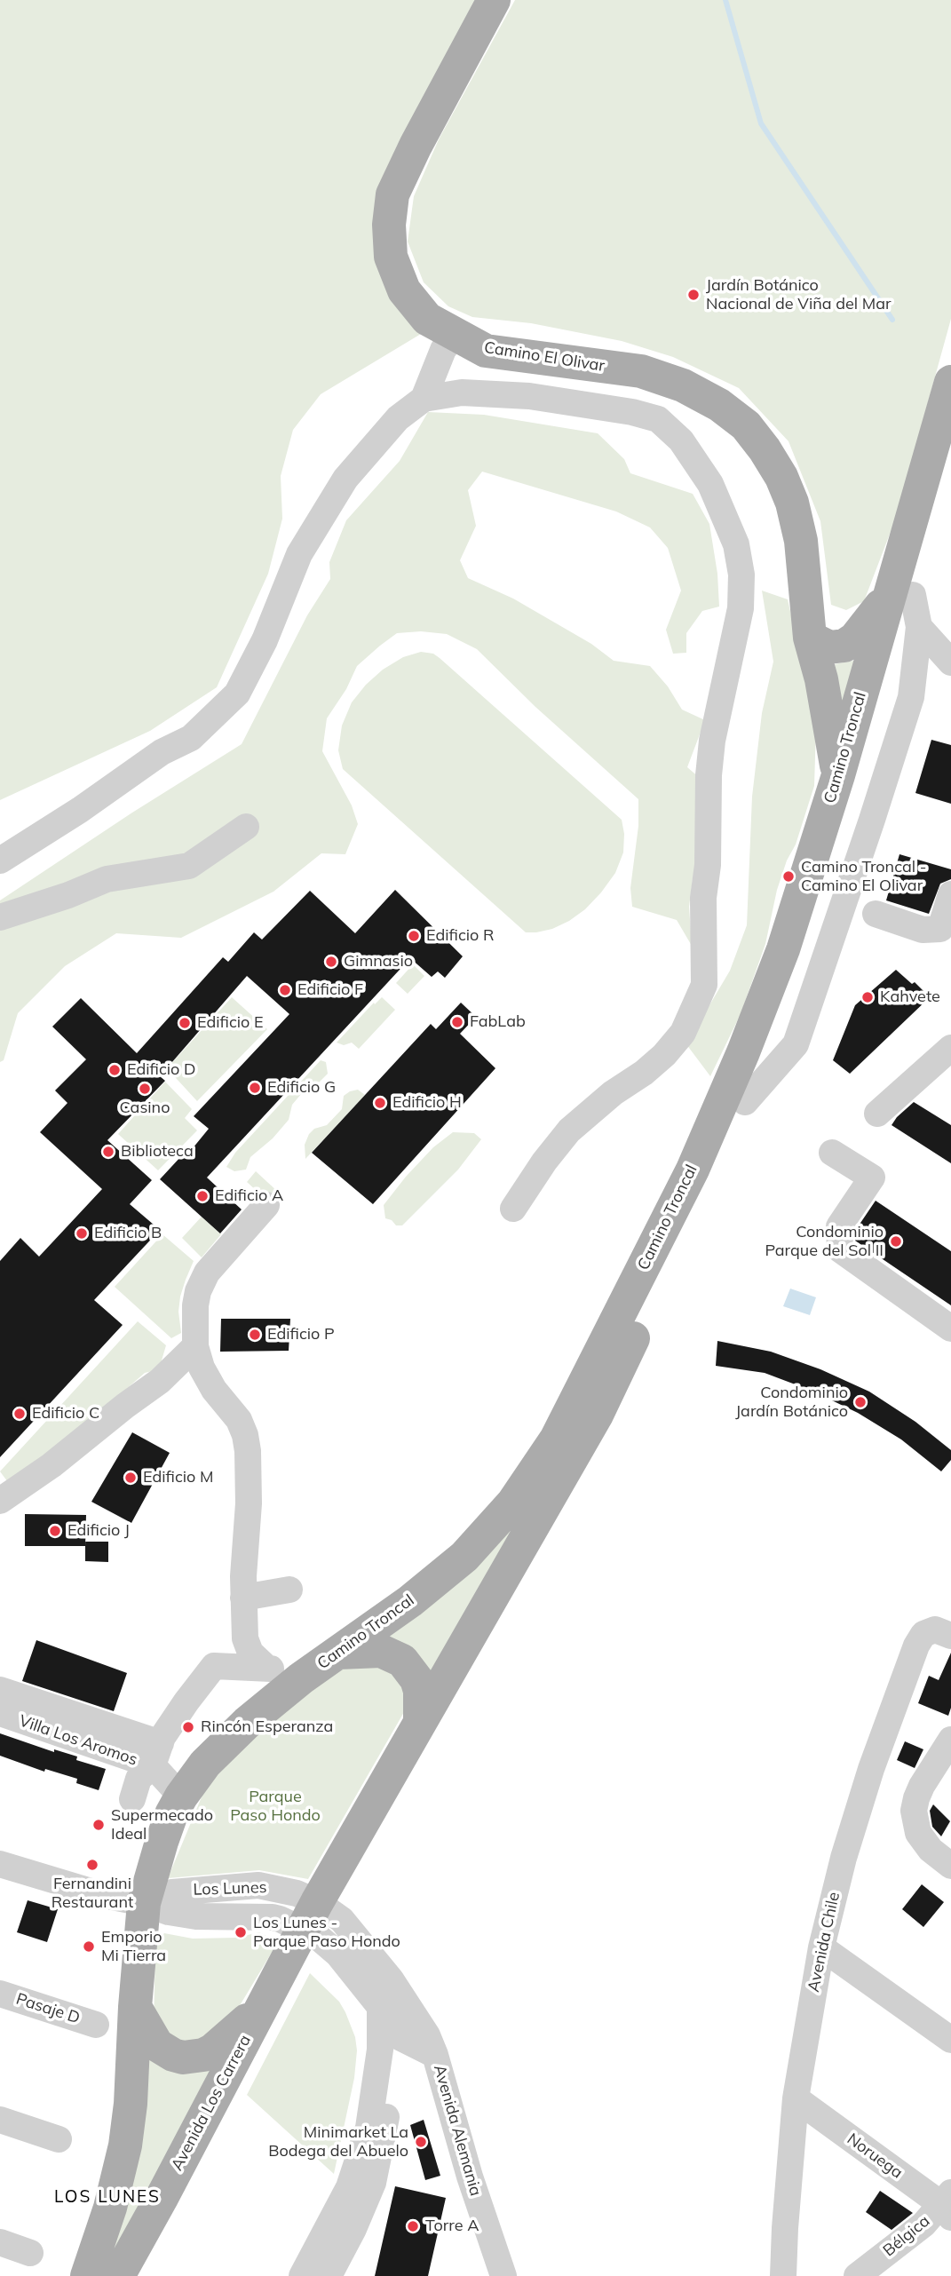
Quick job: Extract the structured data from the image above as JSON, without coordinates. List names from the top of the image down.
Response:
{
  "streets": {
    "main road": ["Camino El Olivar", "Camino Troncal", "Avenida Los Carrera"],
    "street": [
      "Villa Los Aromos",
      "Los Lunes",
      "Avenida Chile",
      "Pasaje D",
      "Avenida Alemania",
      "Noruega",
      "Bélgica"
    ]
  },
  "crossings": [
    ["Camino El Olivar", "Camino Troncal"],
    ["Camino Troncal", "Los Lunes"],
    ["Camino Troncal", "Avenida Los Carrera"],
    ["Camino Troncal", "Avenida Alemania"],
    ["Los Lunes", "Avenida Los Carrera"],
    ["Los Lunes", "Avenida Alemania"],
    ["Avenida Chile", "Noruega"],
    ["Avenida Los Carrera", "Avenida Alemania"],
    ["Noruega", "Bélgica"]
  ],
  "districts": ["LOS LUNES"],
  "parks": ["Parque Paso Hondo"],
  "places": [
    "Jardín Botánico Nacional de Viña del Mar",
    "Camino Troncal - Camino El Olivar",
    "Edificio R",
    "Gimnasio",
    "Edificio F",
    "Kahvete",
    "FabLab",
    "Edificio E",
    "Edificio D",
    "Edificio G",
    "Casino",
    "Edificio H",
    "Biblioteca",
    "Edificio A",
    "Edificio B",
    "Condominio Parque del Sol II",
    "Edificio P",
    "Condominio Jardín Botánico",
    "Edificio C",
    "Edificio M",
    "Edificio J",
    "Rincón Esperanza",
    "Supermecado Ideal",
    "Fernandini Restaurant",
    "Los Lunes - Parque Paso Hondo",
    "Emporio Mi Tierra",
    "Minimarket La Bodega del Abuelo",
    "Torre A"
  ]
}
